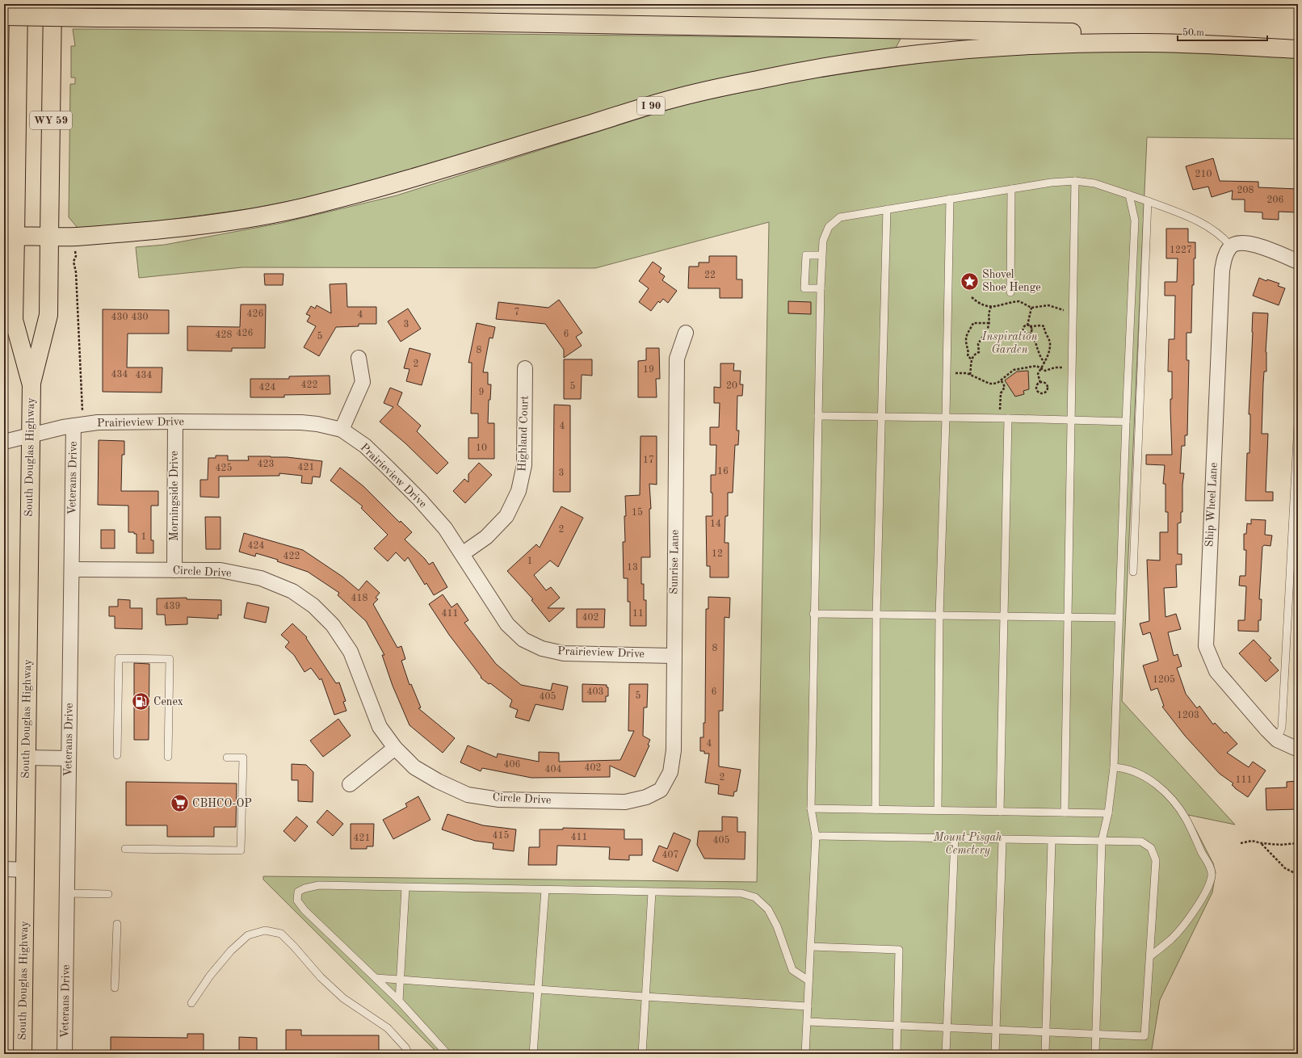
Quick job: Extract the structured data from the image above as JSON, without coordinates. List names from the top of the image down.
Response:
{
  "streets": {
    "main road": ["I 90", "WY 59", "South Douglas Highway"],
    "street": [
      "Prairieview Drive",
      "Highland Court",
      "Veterans Drive",
      "Morningside Drive",
      "Ship Wheel Lane",
      "Sunrise Lane",
      "Circle Drive"
    ]
  },
  "crossings": [
    ["I 90", "South Douglas Highway"],
    ["Prairieview Drive", "Highland Court"],
    ["Prairieview Drive", "South Douglas Highway"],
    ["Prairieview Drive", "Veterans Drive"],
    ["Prairieview Drive", "Morningside Drive"],
    ["Prairieview Drive", "Sunrise Lane"],
    ["Veterans Drive", "Circle Drive"],
    ["Morningside Drive", "Circle Drive"],
    ["Sunrise Lane", "Circle Drive"]
  ],
  "parks": ["Inspiration Garden", "Mount Pisgah Cemetery"],
  "places": {
    "place": ["Shovel Shoe Henge"],
    "fuel station": ["Cenex"],
    "supermarket": ["CBHCO-OP"]
  },
  "house_numbers": [
    "210",
    "208",
    "206",
    "1227",
    "22",
    "7",
    "426",
    "4",
    "430",
    "430",
    "3",
    "426",
    "6",
    "428",
    "5",
    "8",
    "2",
    "19",
    "434",
    "434",
    "422",
    "20",
    "5",
    "424",
    "9",
    "4",
    "10",
    "17",
    "423",
    "421",
    "425",
    "16",
    "3",
    "15",
    "14",
    "2",
    "1",
    "424",
    "12",
    "422",
    "1",
    "13",
    "418",
    "439",
    "411",
    "11",
    "402",
    "8",
    "1205",
    "403",
    "6",
    "5",
    "405",
    "1203",
    "4",
    "406",
    "402",
    "404",
    "2",
    "111",
    "415",
    "411",
    "421",
    "405",
    "407"
  ],
  "scale_bar": "50 m"
}
